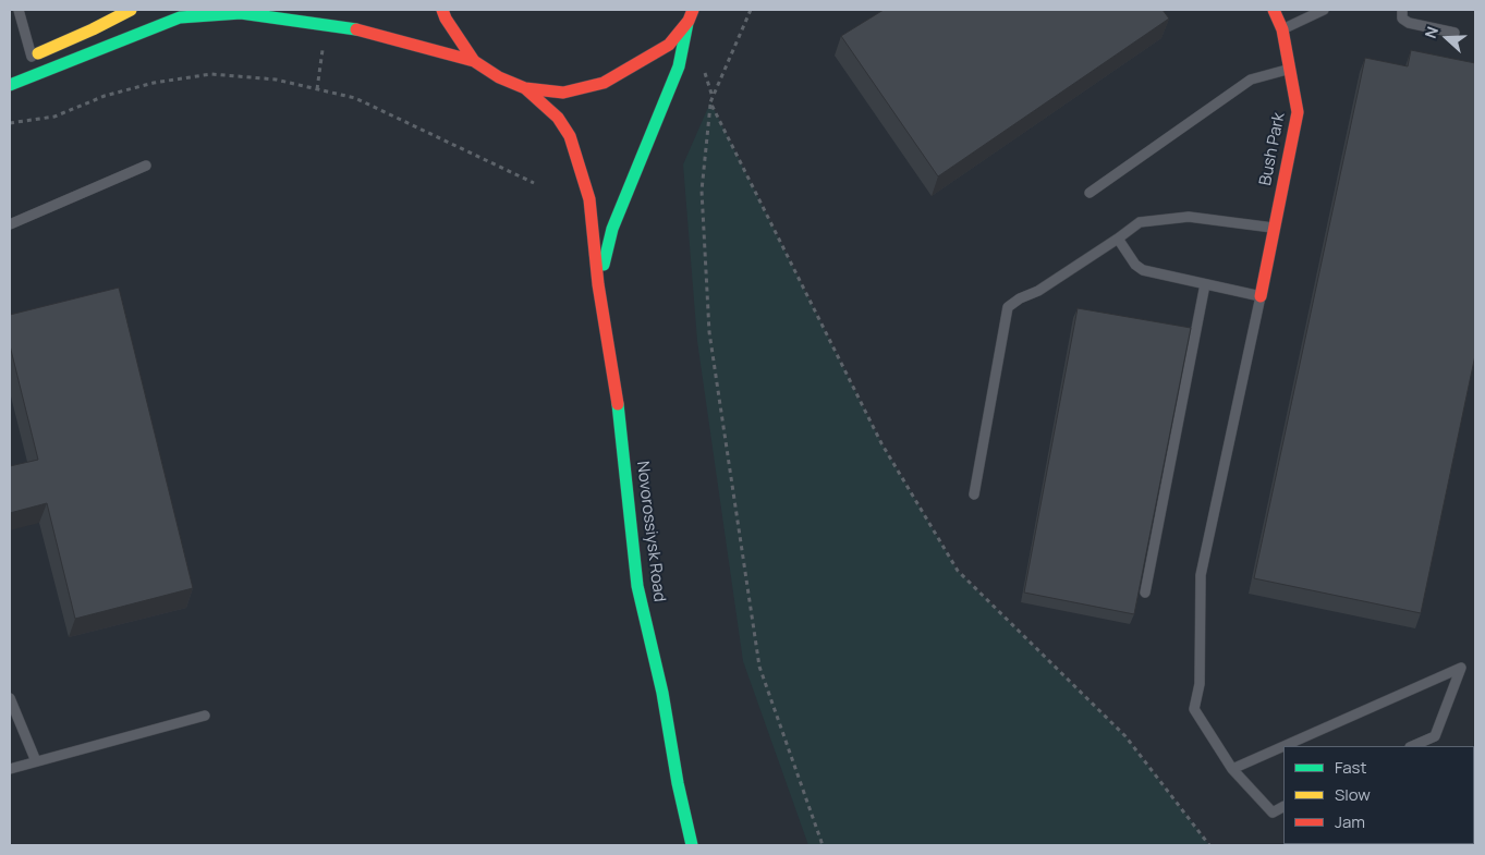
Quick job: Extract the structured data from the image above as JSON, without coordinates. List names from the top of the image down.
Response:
{
  "streets": {
    "main road": ["Bush Park", "Novorossiysk Road"]
  },
  "legend": ["Fast", "Slow", "Jam"],
  "north": "left"
}
